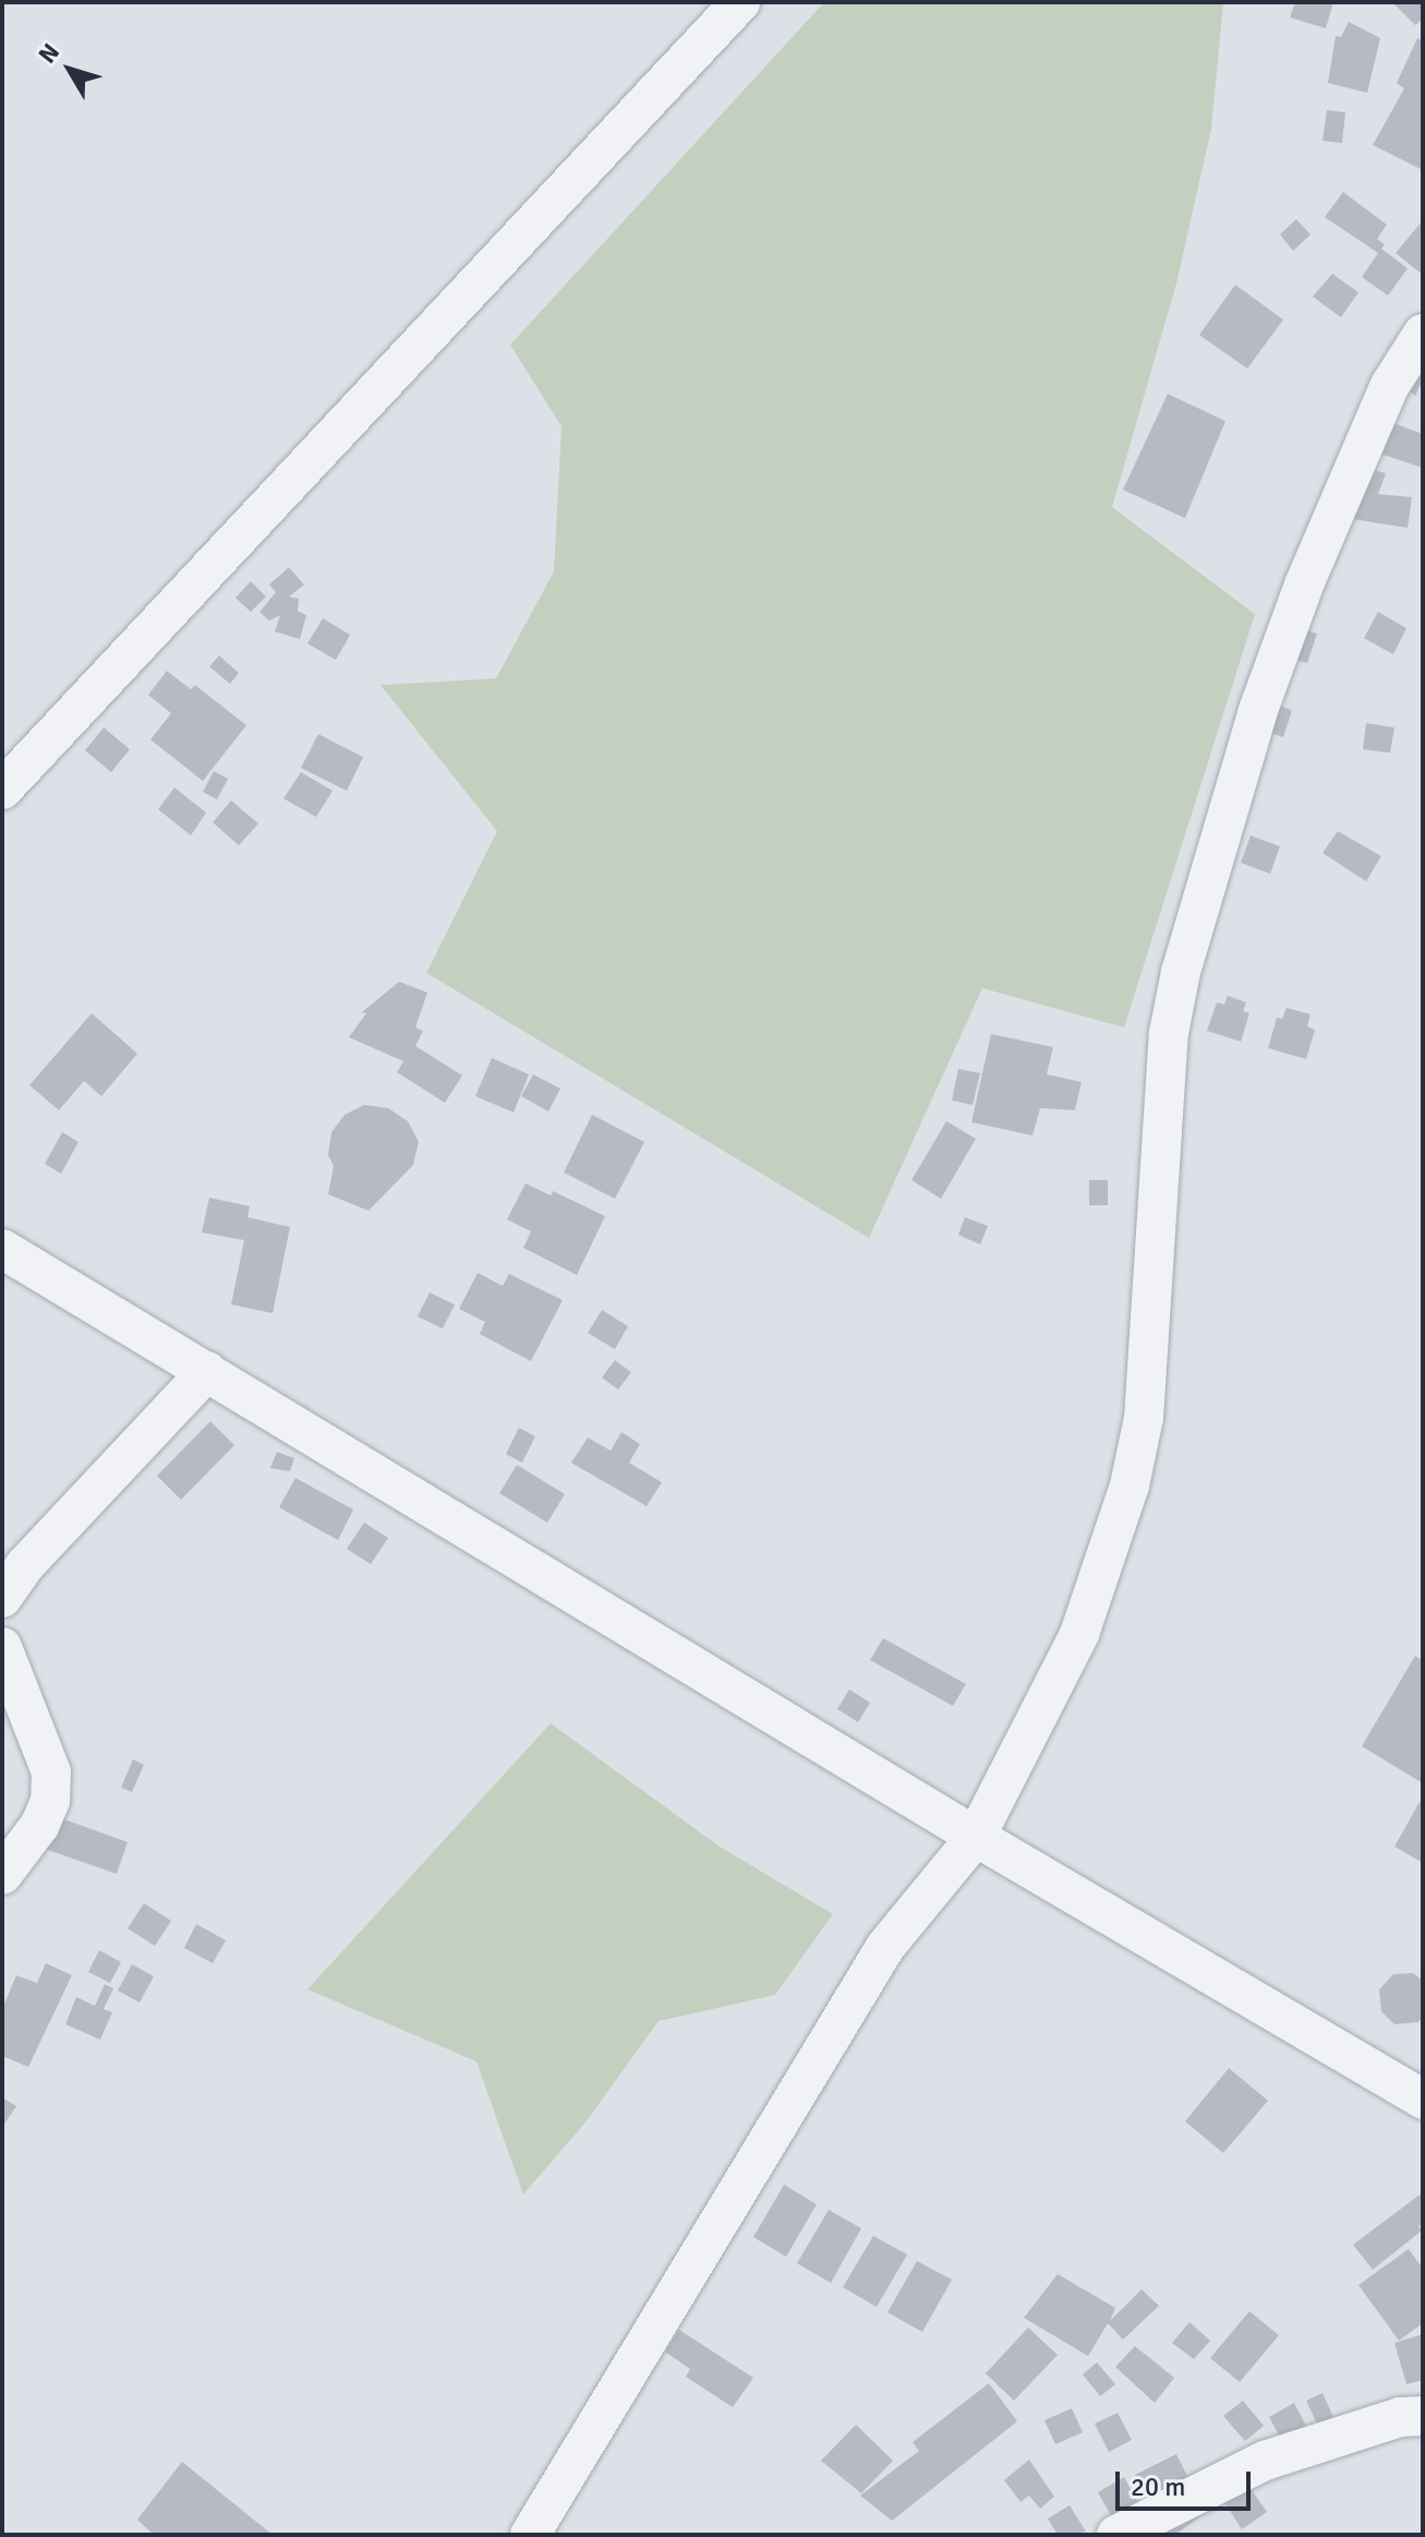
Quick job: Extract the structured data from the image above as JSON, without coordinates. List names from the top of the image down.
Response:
{
  "scale_bar": "20 m",
  "north": "top left"
}
